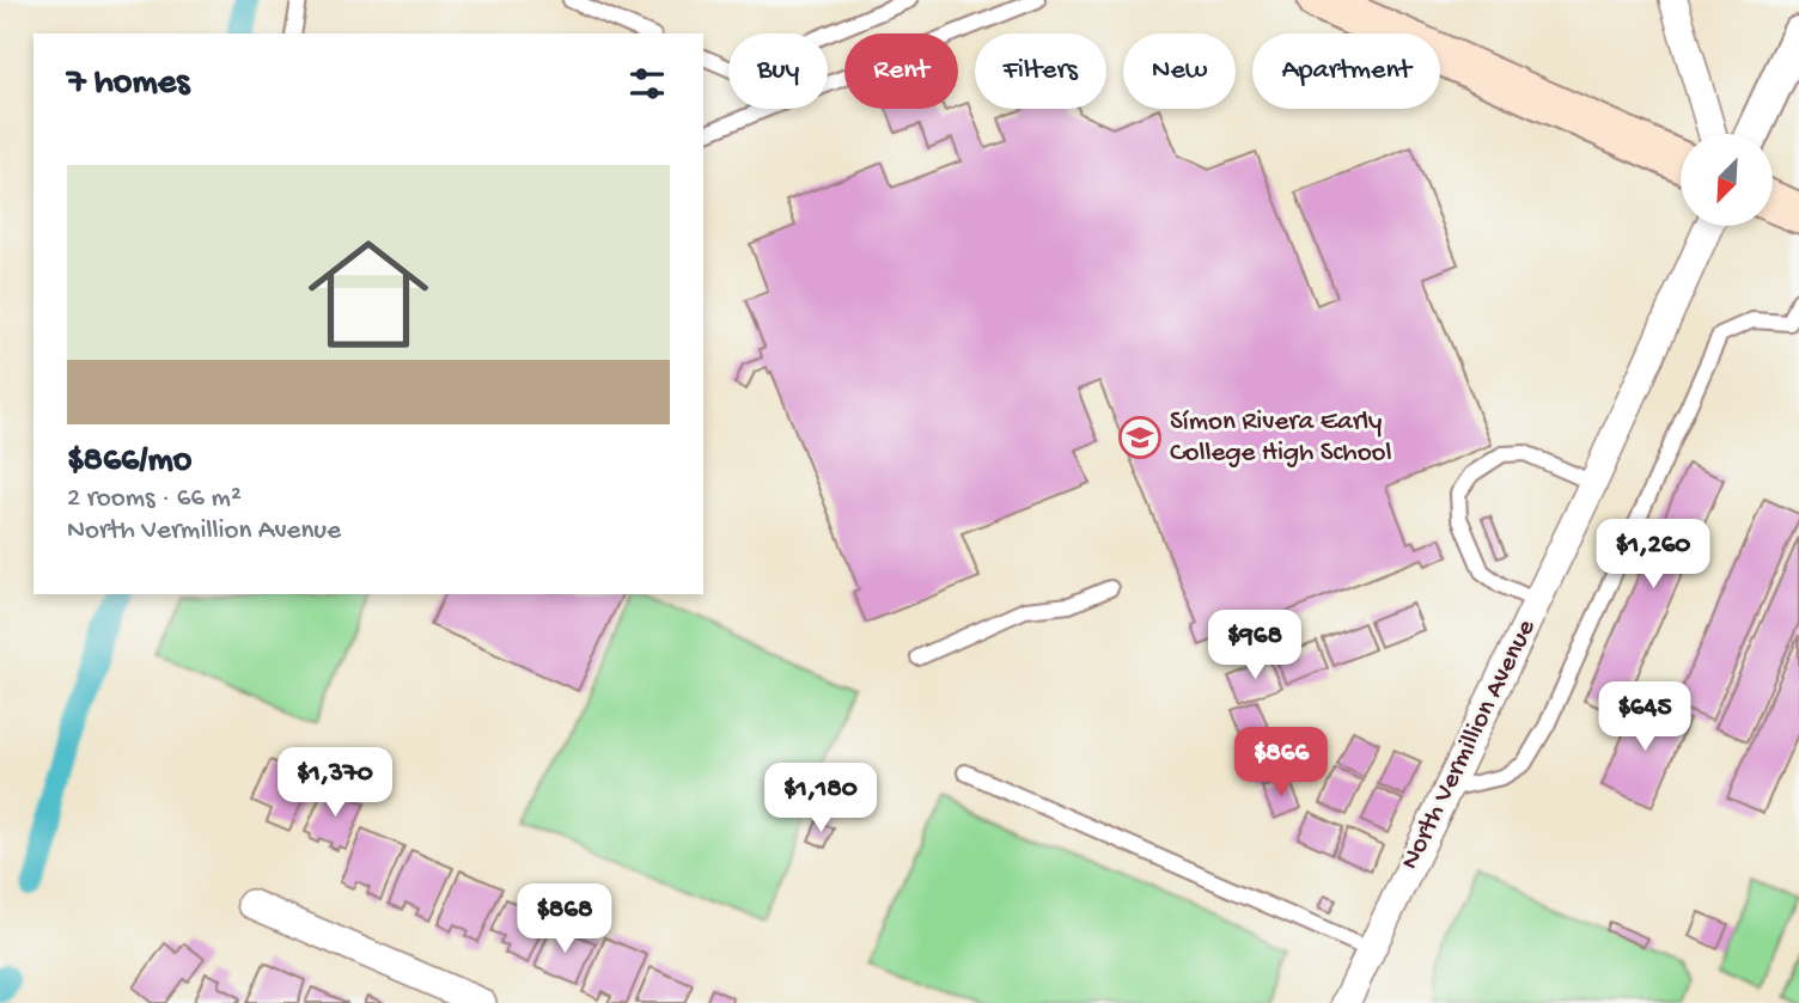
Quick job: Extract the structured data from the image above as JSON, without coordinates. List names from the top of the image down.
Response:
{
  "streets": {
    "street": ["North Vermillion Avenue"]
  },
  "places": {
    "school or university": ["Símon Rivera Early College High School"]
  },
  "north": "bottom left",
  "page": {
    "chip": [
      "Buy",
      "Rent",
      "Filters",
      "New",
      "Apartment"
    ],
    "heading": "7 homes",
    "list": [
      {
        "name": "$866/mo",
        "note": "2 rooms · 66 m² · North Vermillion Avenue"
      }
    ],
    "price": [
      "$1,260",
      "$968",
      "$645",
      "$866",
      "$1,370",
      "$1,180",
      "$868"
    ]
  }
}
